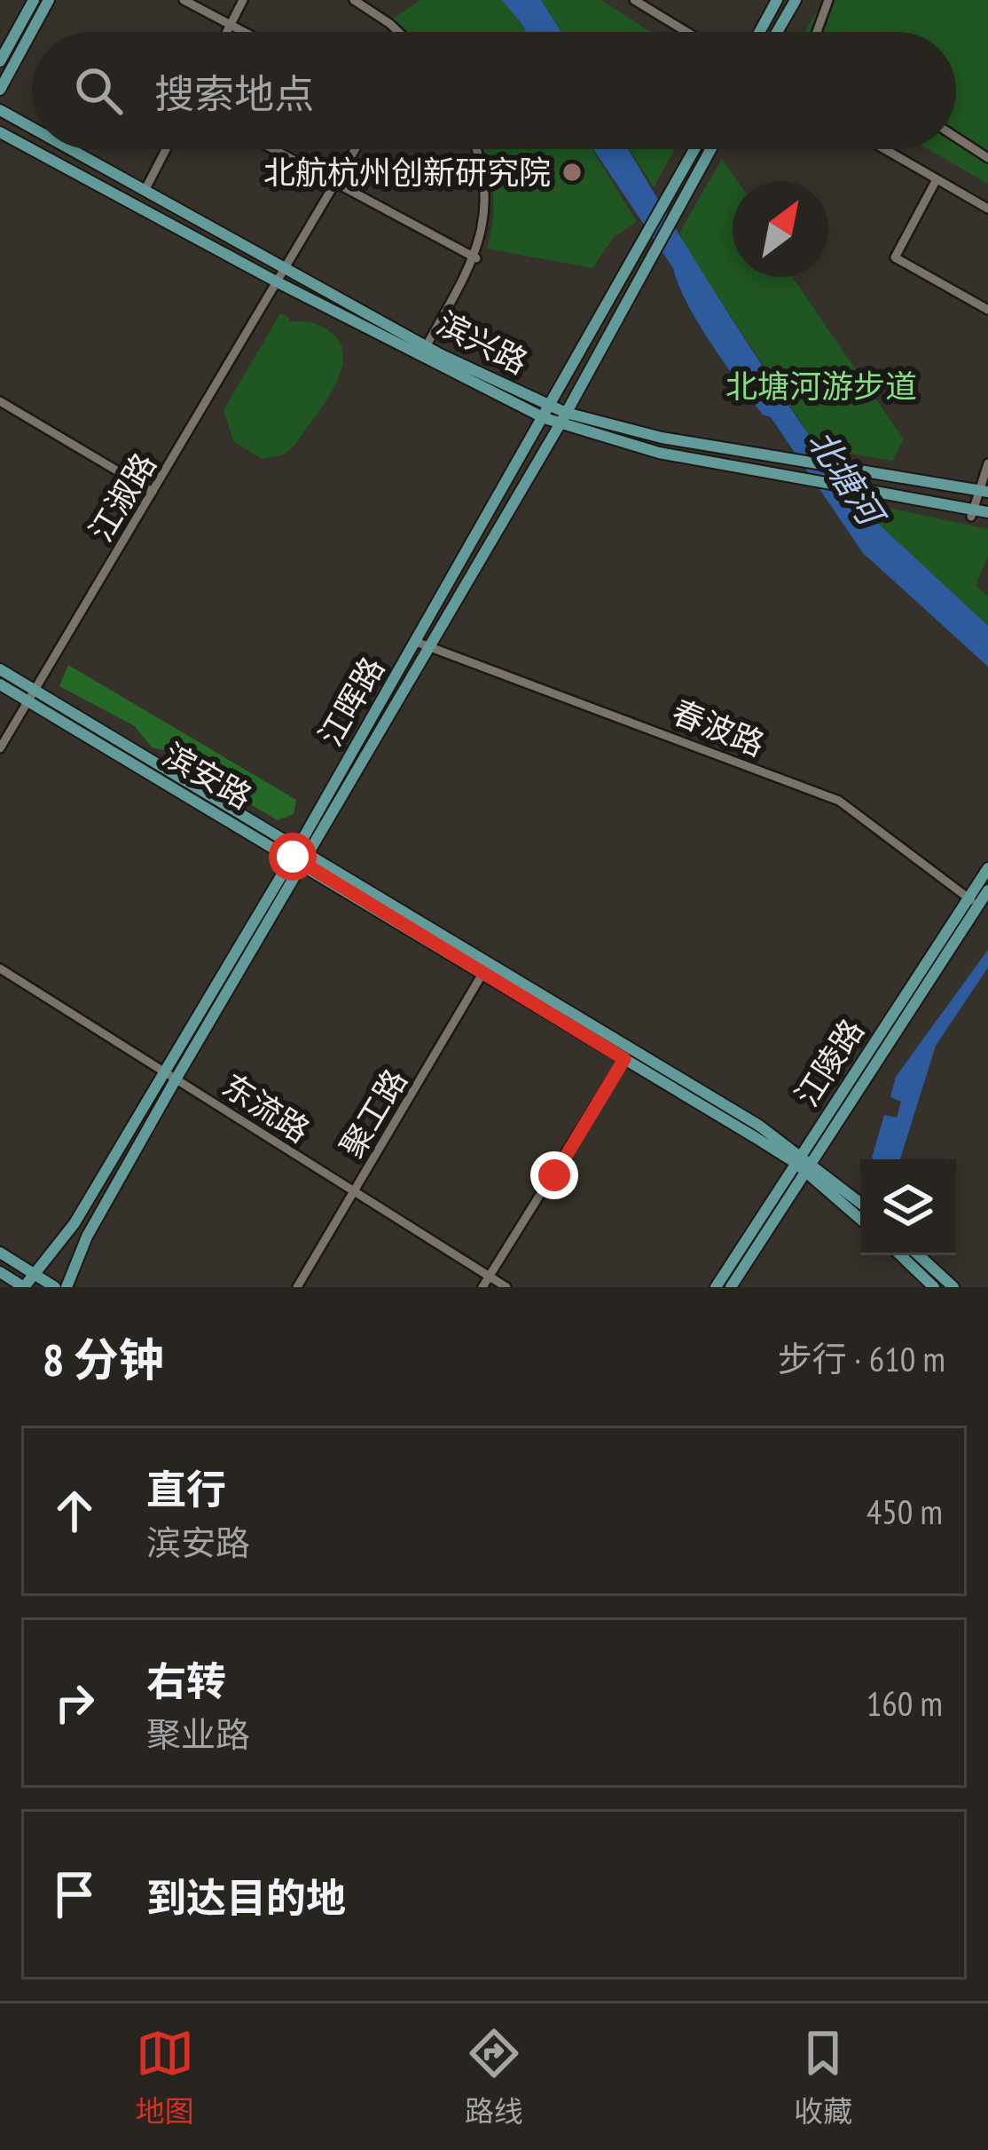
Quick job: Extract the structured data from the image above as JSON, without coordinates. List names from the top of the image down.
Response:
{
  "streets": {
    "main road": [
      "滨兴路",
      "江晖路",
      "滨安路",
      "江陵路"
    ],
    "street": [
      "江淑路",
      "春波路",
      "东流路",
      "聚工路"
    ]
  },
  "crossings": [
    ["滨兴路", "江淑路"],
    ["滨兴路", "江晖路"],
    ["江淑路", "滨安路"],
    ["江晖路", "春波路"],
    ["江晖路", "滨安路"],
    ["江晖路", "东流路"],
    ["春波路", "江陵路"],
    ["滨安路", "江陵路"],
    ["滨安路", "聚工路"],
    ["东流路", "聚工路"]
  ],
  "water": ["北塘河"],
  "parks": ["北塘河游步道"],
  "places": ["北航杭州创新研究院"],
  "north": "top right",
  "page": {
    "search": "搜索地点",
    "heading": ["8 分钟", "步行 · 610 m"],
    "list": [
      ["直行", "滨安路", "450 m"],
      ["右转", "聚业路", "160 m"],
      "到达目的地"
    ],
    "nav": ["地图", "路线", "收藏"]
  }
}
